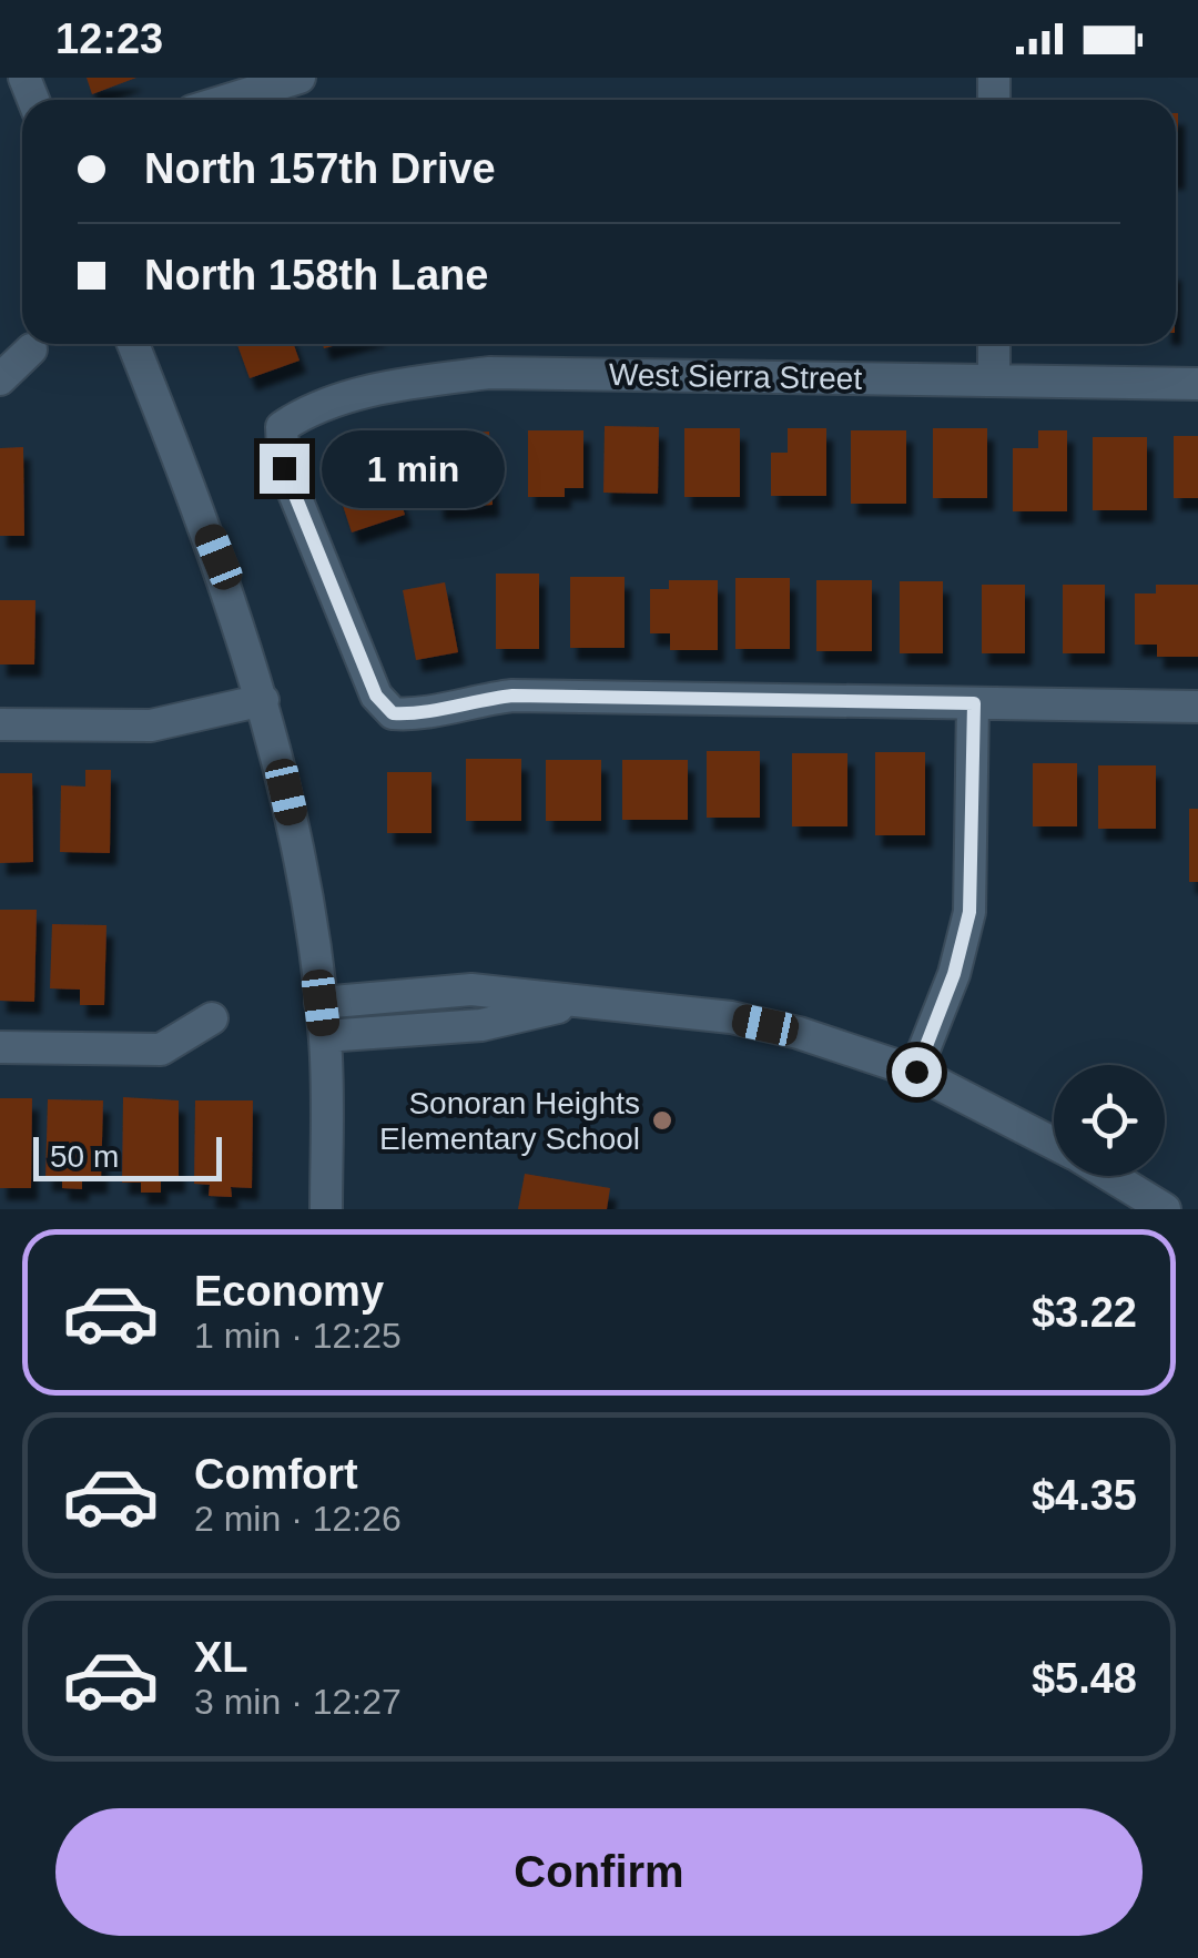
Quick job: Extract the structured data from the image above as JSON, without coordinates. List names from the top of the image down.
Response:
{
  "streets": {
    "street": ["West Sierra Street"]
  },
  "places": ["Sonoran Heights Elementary School"],
  "scale_bar": "50 m",
  "page": {
    "status": "12:23",
    "banner": ["North 157th Drive", "North 158th Lane"],
    "bubble": "1 min",
    "scale": "50 m",
    "list": [
      {
        "name": "Economy",
        "note": "1 min · 12:25",
        "value": "$3.22"
      },
      {
        "name": "Comfort",
        "note": "2 min · 12:26",
        "value": "$4.35"
      },
      {
        "name": "XL",
        "note": "3 min · 12:27",
        "value": "$5.48"
      }
    ],
    "buttons": "Confirm"
  }
}
